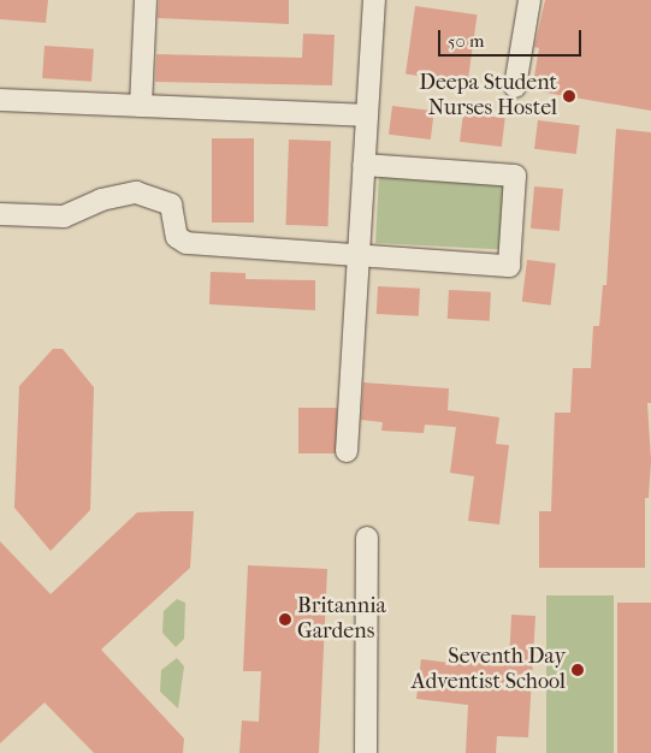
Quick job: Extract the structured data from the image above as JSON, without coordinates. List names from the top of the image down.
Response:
{
  "places": ["Deepa Student Nurses Hostel", "Britannia Gardens", "Seventh Day Adventist School"],
  "scale_bar": "50 m"
}
